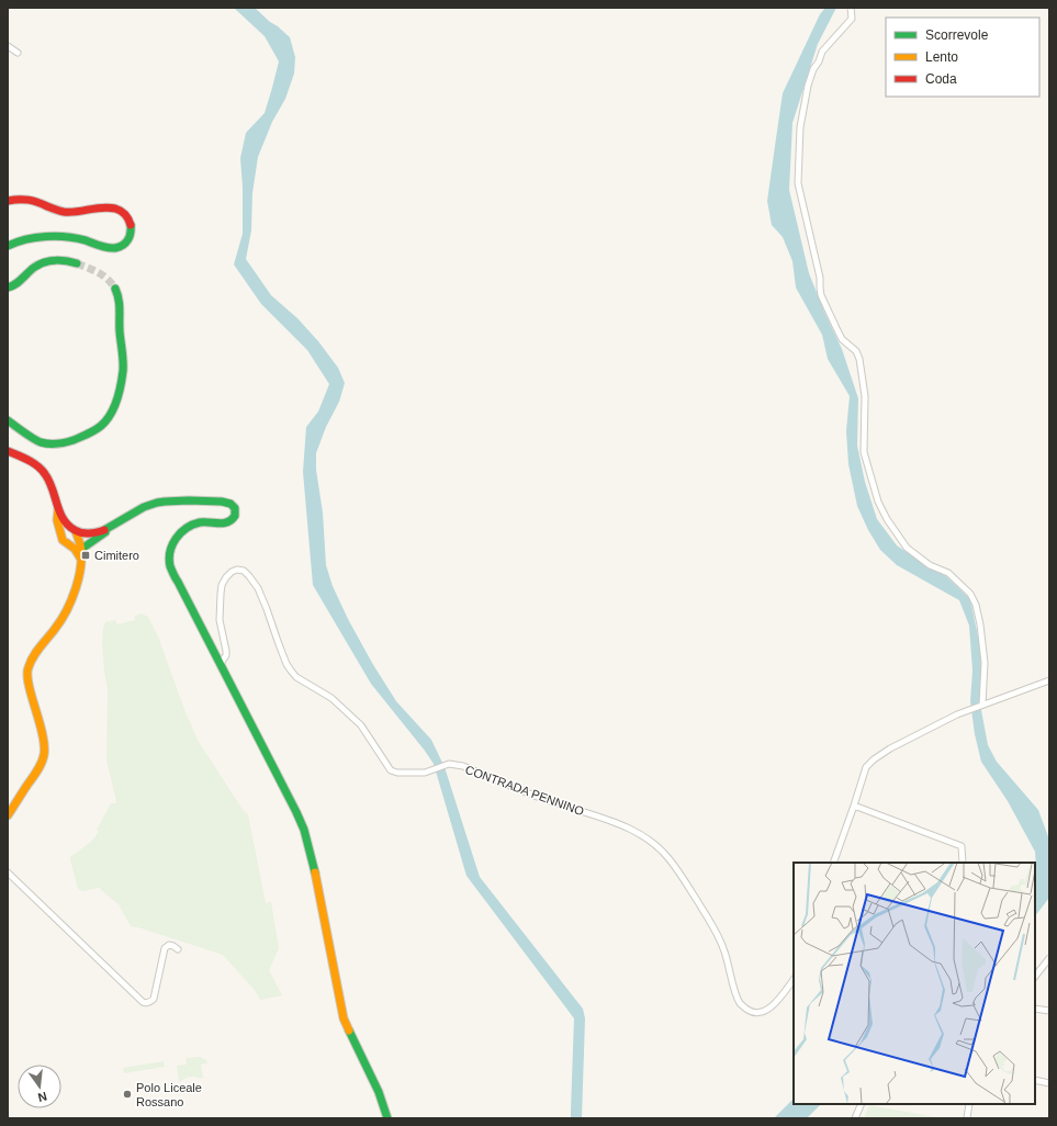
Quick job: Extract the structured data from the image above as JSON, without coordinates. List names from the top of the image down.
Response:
{
  "streets": {
    "street": ["CONTRADA PENNINO"]
  },
  "places": {
    "transit": ["Cimitero"],
    "other": ["Polo Liceale Rossano"]
  },
  "legend": ["Scorrevole", "Lento", "Coda"],
  "north": "bottom"
}
